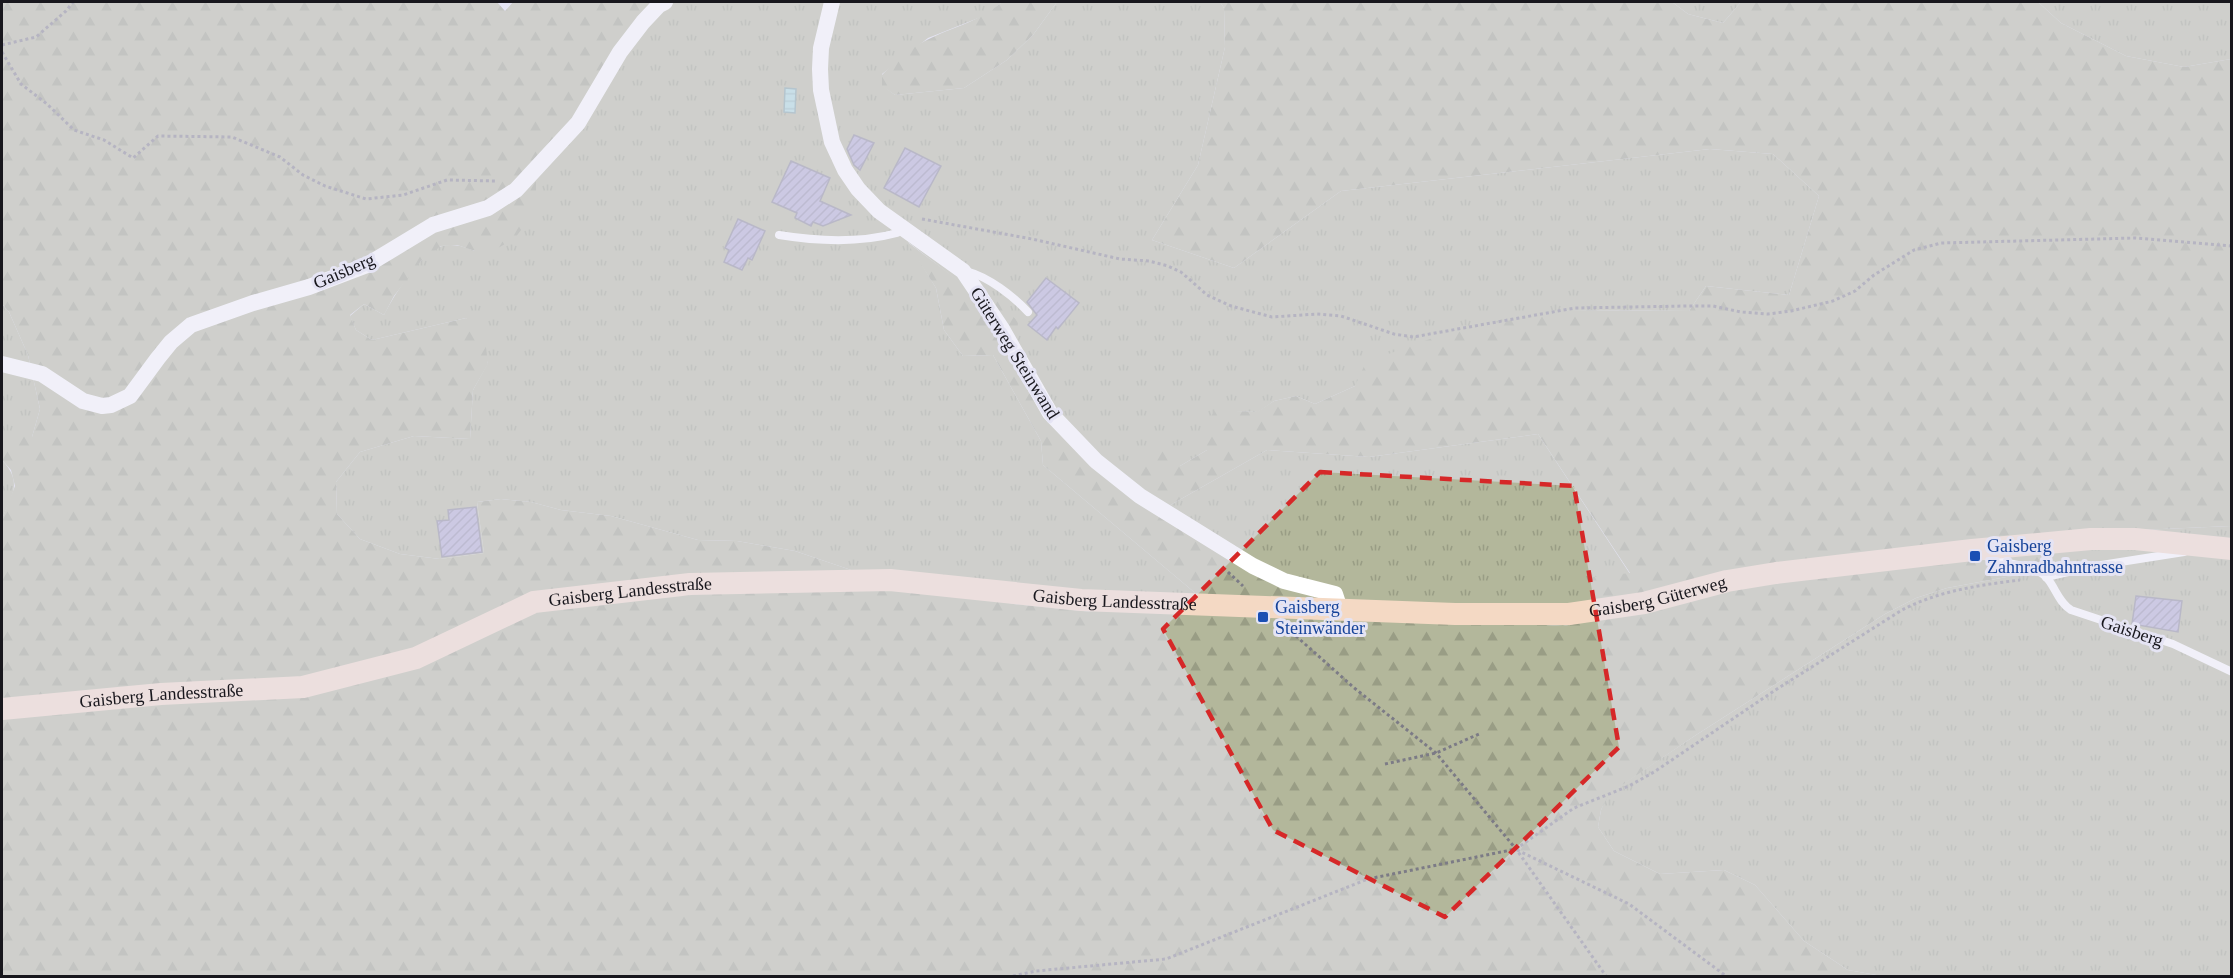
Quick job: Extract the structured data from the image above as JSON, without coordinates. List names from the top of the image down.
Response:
{
  "streets": {
    "main road": ["Gaisberg Landesstraße", "Gaisberg Güterweg"],
    "street": ["Gaisberg", "Güterweg Steinwand"]
  },
  "crossings": [
    ["Güterweg Steinwand", "Gaisberg Güterweg"]
  ],
  "places": {
    "transit": ["Gaisberg Zahnradbahntrasse", "Gaisberg Steinwänder"]
  }
}
